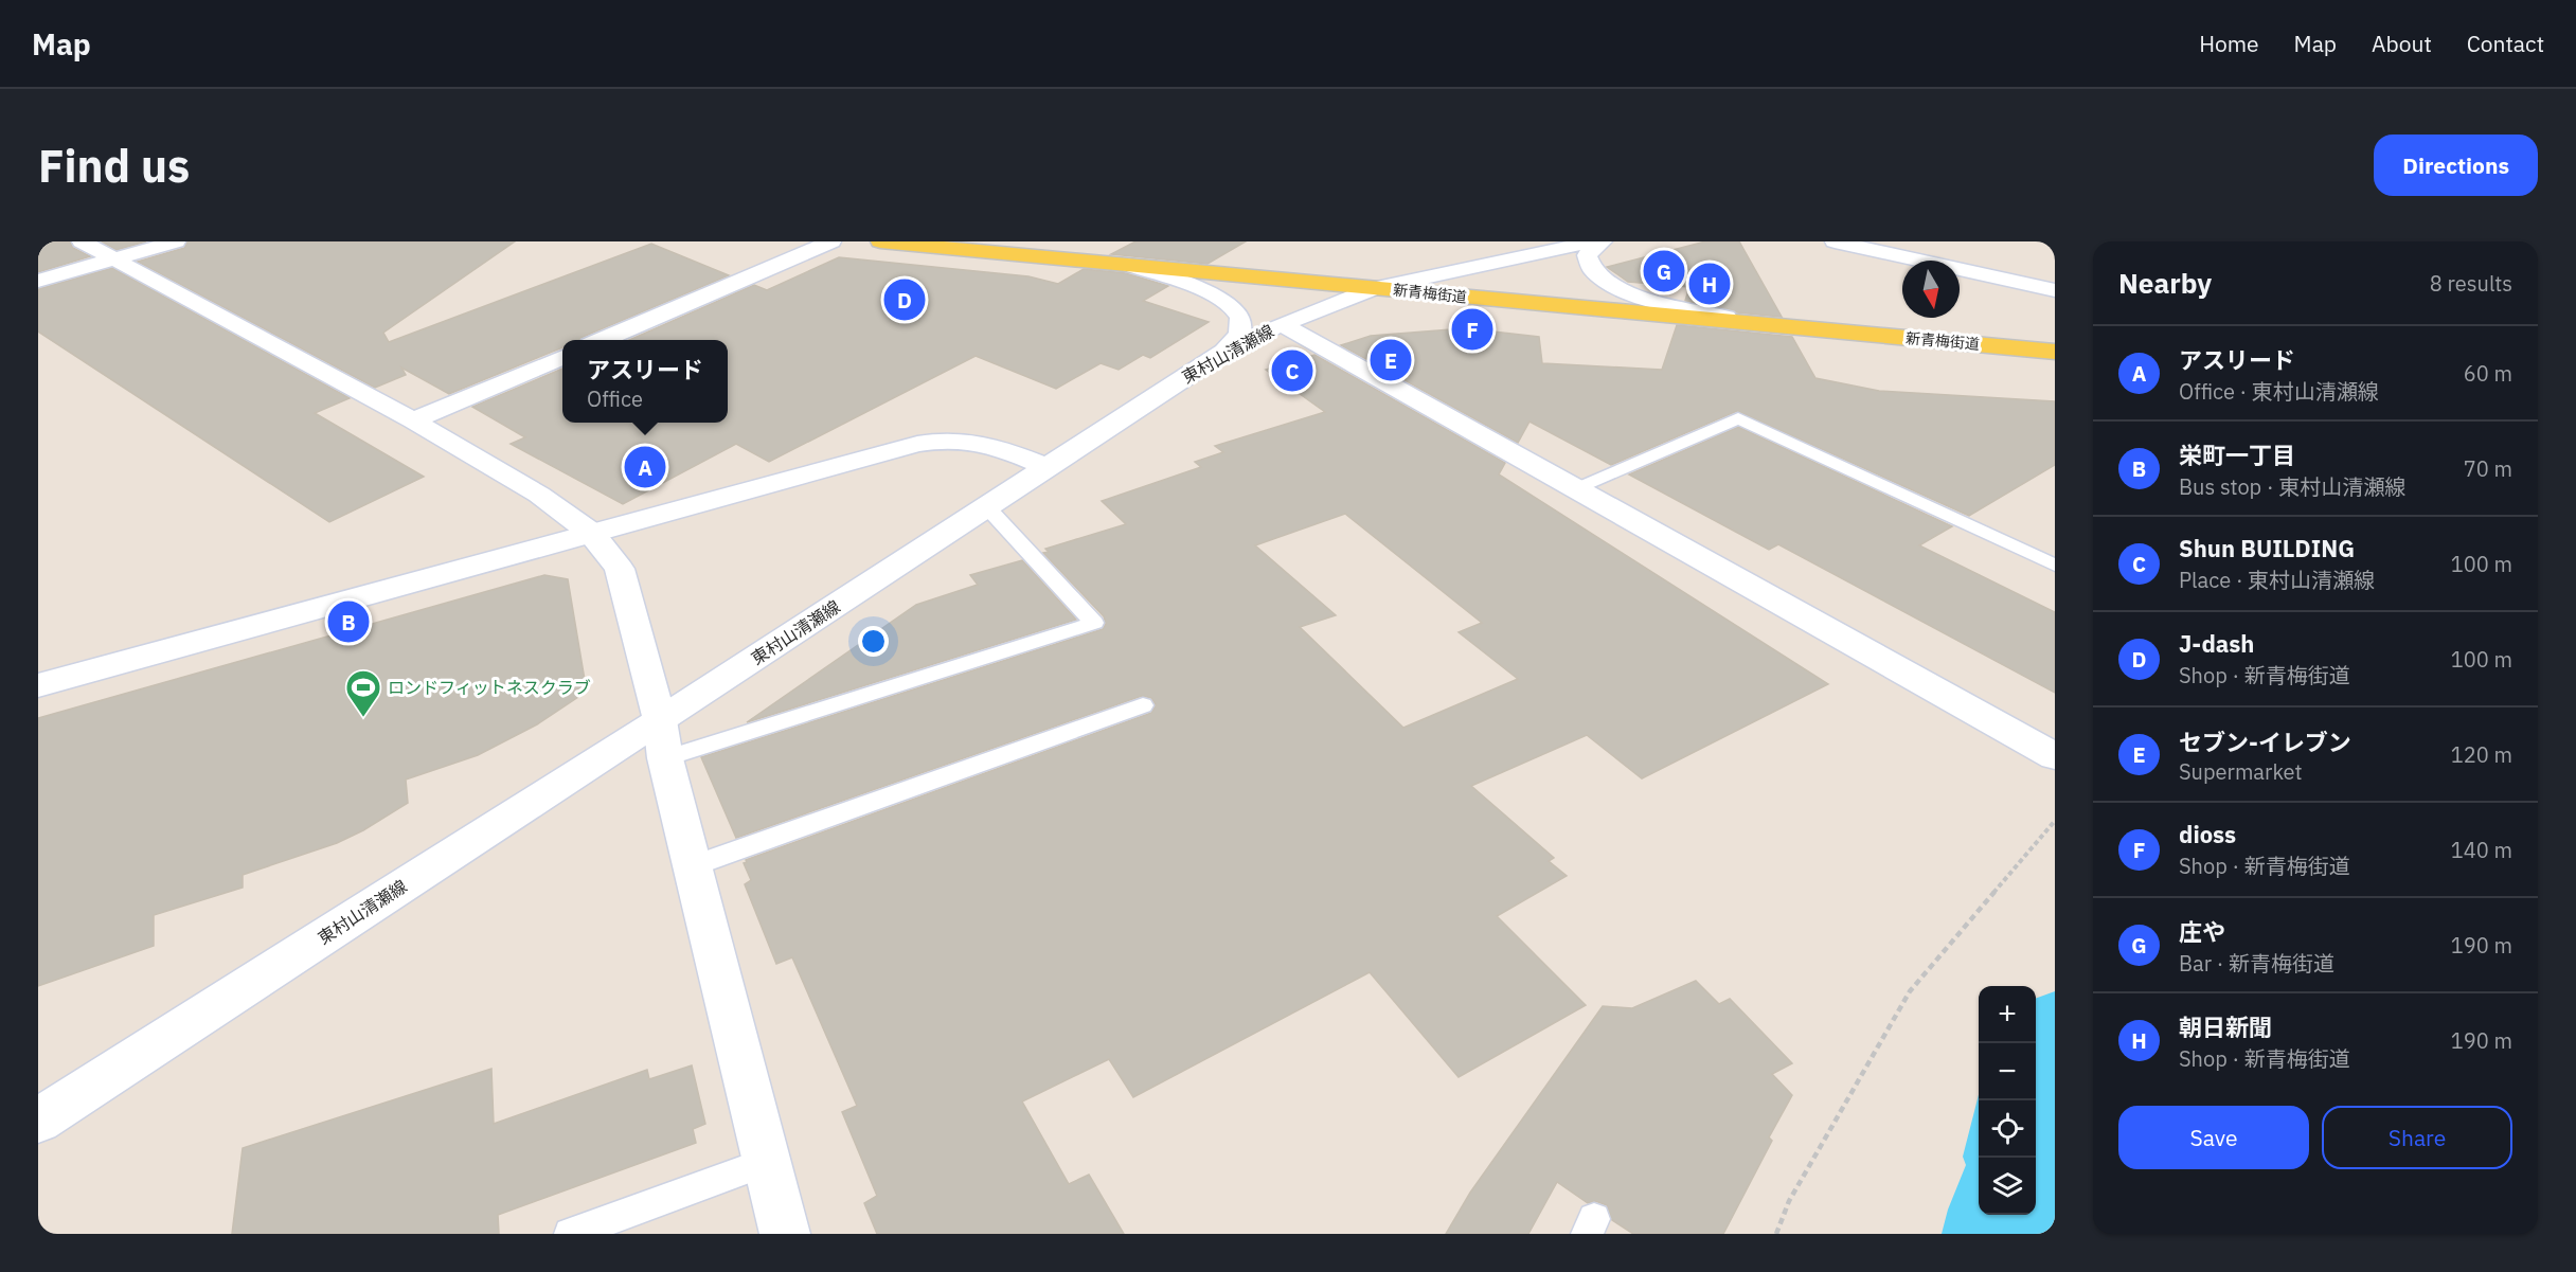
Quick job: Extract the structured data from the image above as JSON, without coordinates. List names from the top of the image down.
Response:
{
  "streets": {
    "main road": ["新青梅街道"],
    "street": ["東村山清瀬線"]
  },
  "crossings": [
    ["新青梅街道", "東村山清瀬線"]
  ],
  "places": {
    "sports": ["ロンドフィットネスクラブ"]
  },
  "north": "bottom",
  "page": {
    "header": "Map",
    "nav": [
      "Home",
      "Map",
      "About",
      "Contact"
    ],
    "buttons": [
      "Directions",
      ["Save", "Share"]
    ],
    "title": "Find us",
    "heading": ["Nearby", "8 results"],
    "pins": [
      "G",
      "H",
      "D",
      "F",
      "E",
      "C",
      "A",
      "B"
    ],
    "list": [
      {
        "mark": "A",
        "name": "アスリード",
        "note": "Office · 東村山清瀬線",
        "value": "60 m"
      },
      {
        "mark": "B",
        "name": "栄町一丁目",
        "note": "Bus stop · 東村山清瀬線",
        "value": "70 m"
      },
      {
        "mark": "C",
        "name": "Shun BUILDING",
        "note": "Place · 東村山清瀬線",
        "value": "100 m"
      },
      {
        "mark": "D",
        "name": "J-dash",
        "note": "Shop · 新青梅街道",
        "value": "100 m"
      },
      {
        "mark": "E",
        "name": "セブン-イレブン",
        "note": "Supermarket",
        "value": "120 m"
      },
      {
        "mark": "F",
        "name": "dioss",
        "note": "Shop · 新青梅街道",
        "value": "140 m"
      },
      {
        "mark": "G",
        "name": "庄や",
        "note": "Bar · 新青梅街道",
        "value": "190 m"
      },
      {
        "mark": "H",
        "name": "朝日新聞",
        "note": "Shop · 新青梅街道",
        "value": "190 m"
      }
    ],
    "popup": ["アスリード", "Office"],
    "map_buttons": ["+", "−"]
  }
}
